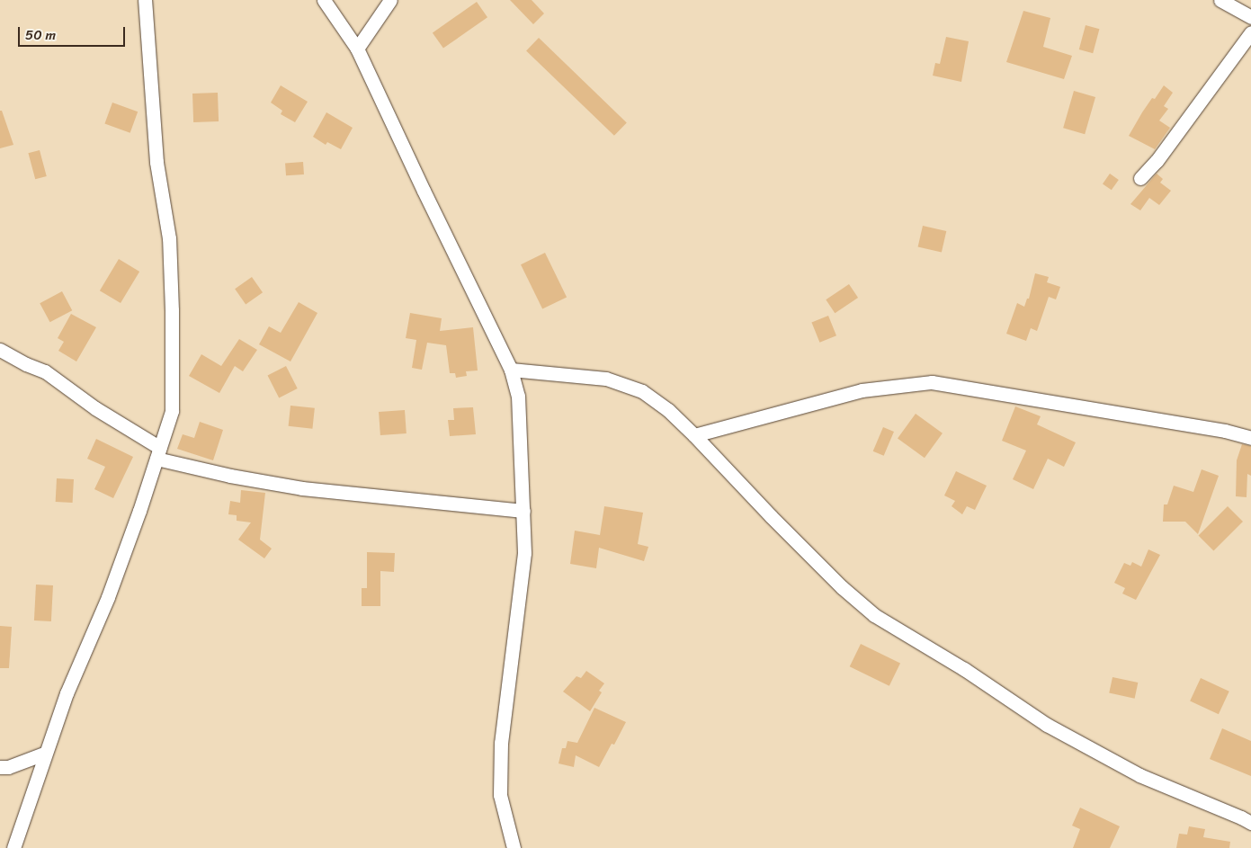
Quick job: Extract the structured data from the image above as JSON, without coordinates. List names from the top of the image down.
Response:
{
  "scale_bar": "50 m"
}
